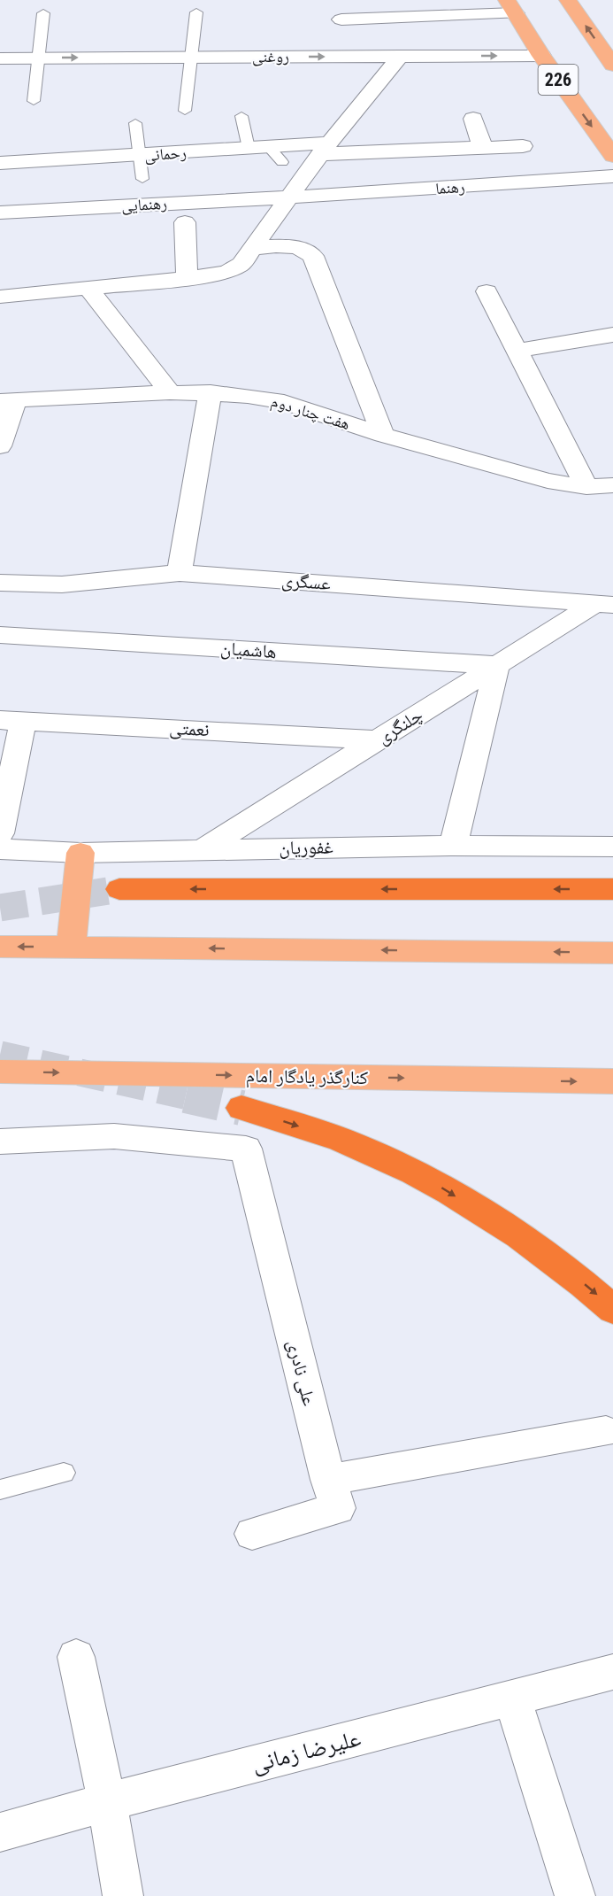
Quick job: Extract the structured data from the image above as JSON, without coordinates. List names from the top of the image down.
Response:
{
  "streets": {
    "main road": ["226", "کنارگذر یادگار امام"],
    "street": [
      "روغنی",
      "رحمانی",
      "رهنما",
      "رهنمایی",
      "هفت چنار دوم",
      "عسگری",
      "هاشمیان",
      "چلنگری",
      "نعمتی",
      "غفوریان",
      "علی نادری",
      "علیرضا زمانی"
    ]
  },
  "crossings": [
    ["روغنی", "226"],
    ["رهنما", "رهنمایی"],
    ["عسگری", "چلنگری"],
    ["هاشمیان", "چلنگری"],
    ["چلنگری", "نعمتی"],
    ["چلنگری", "غفوریان"]
  ]
}
